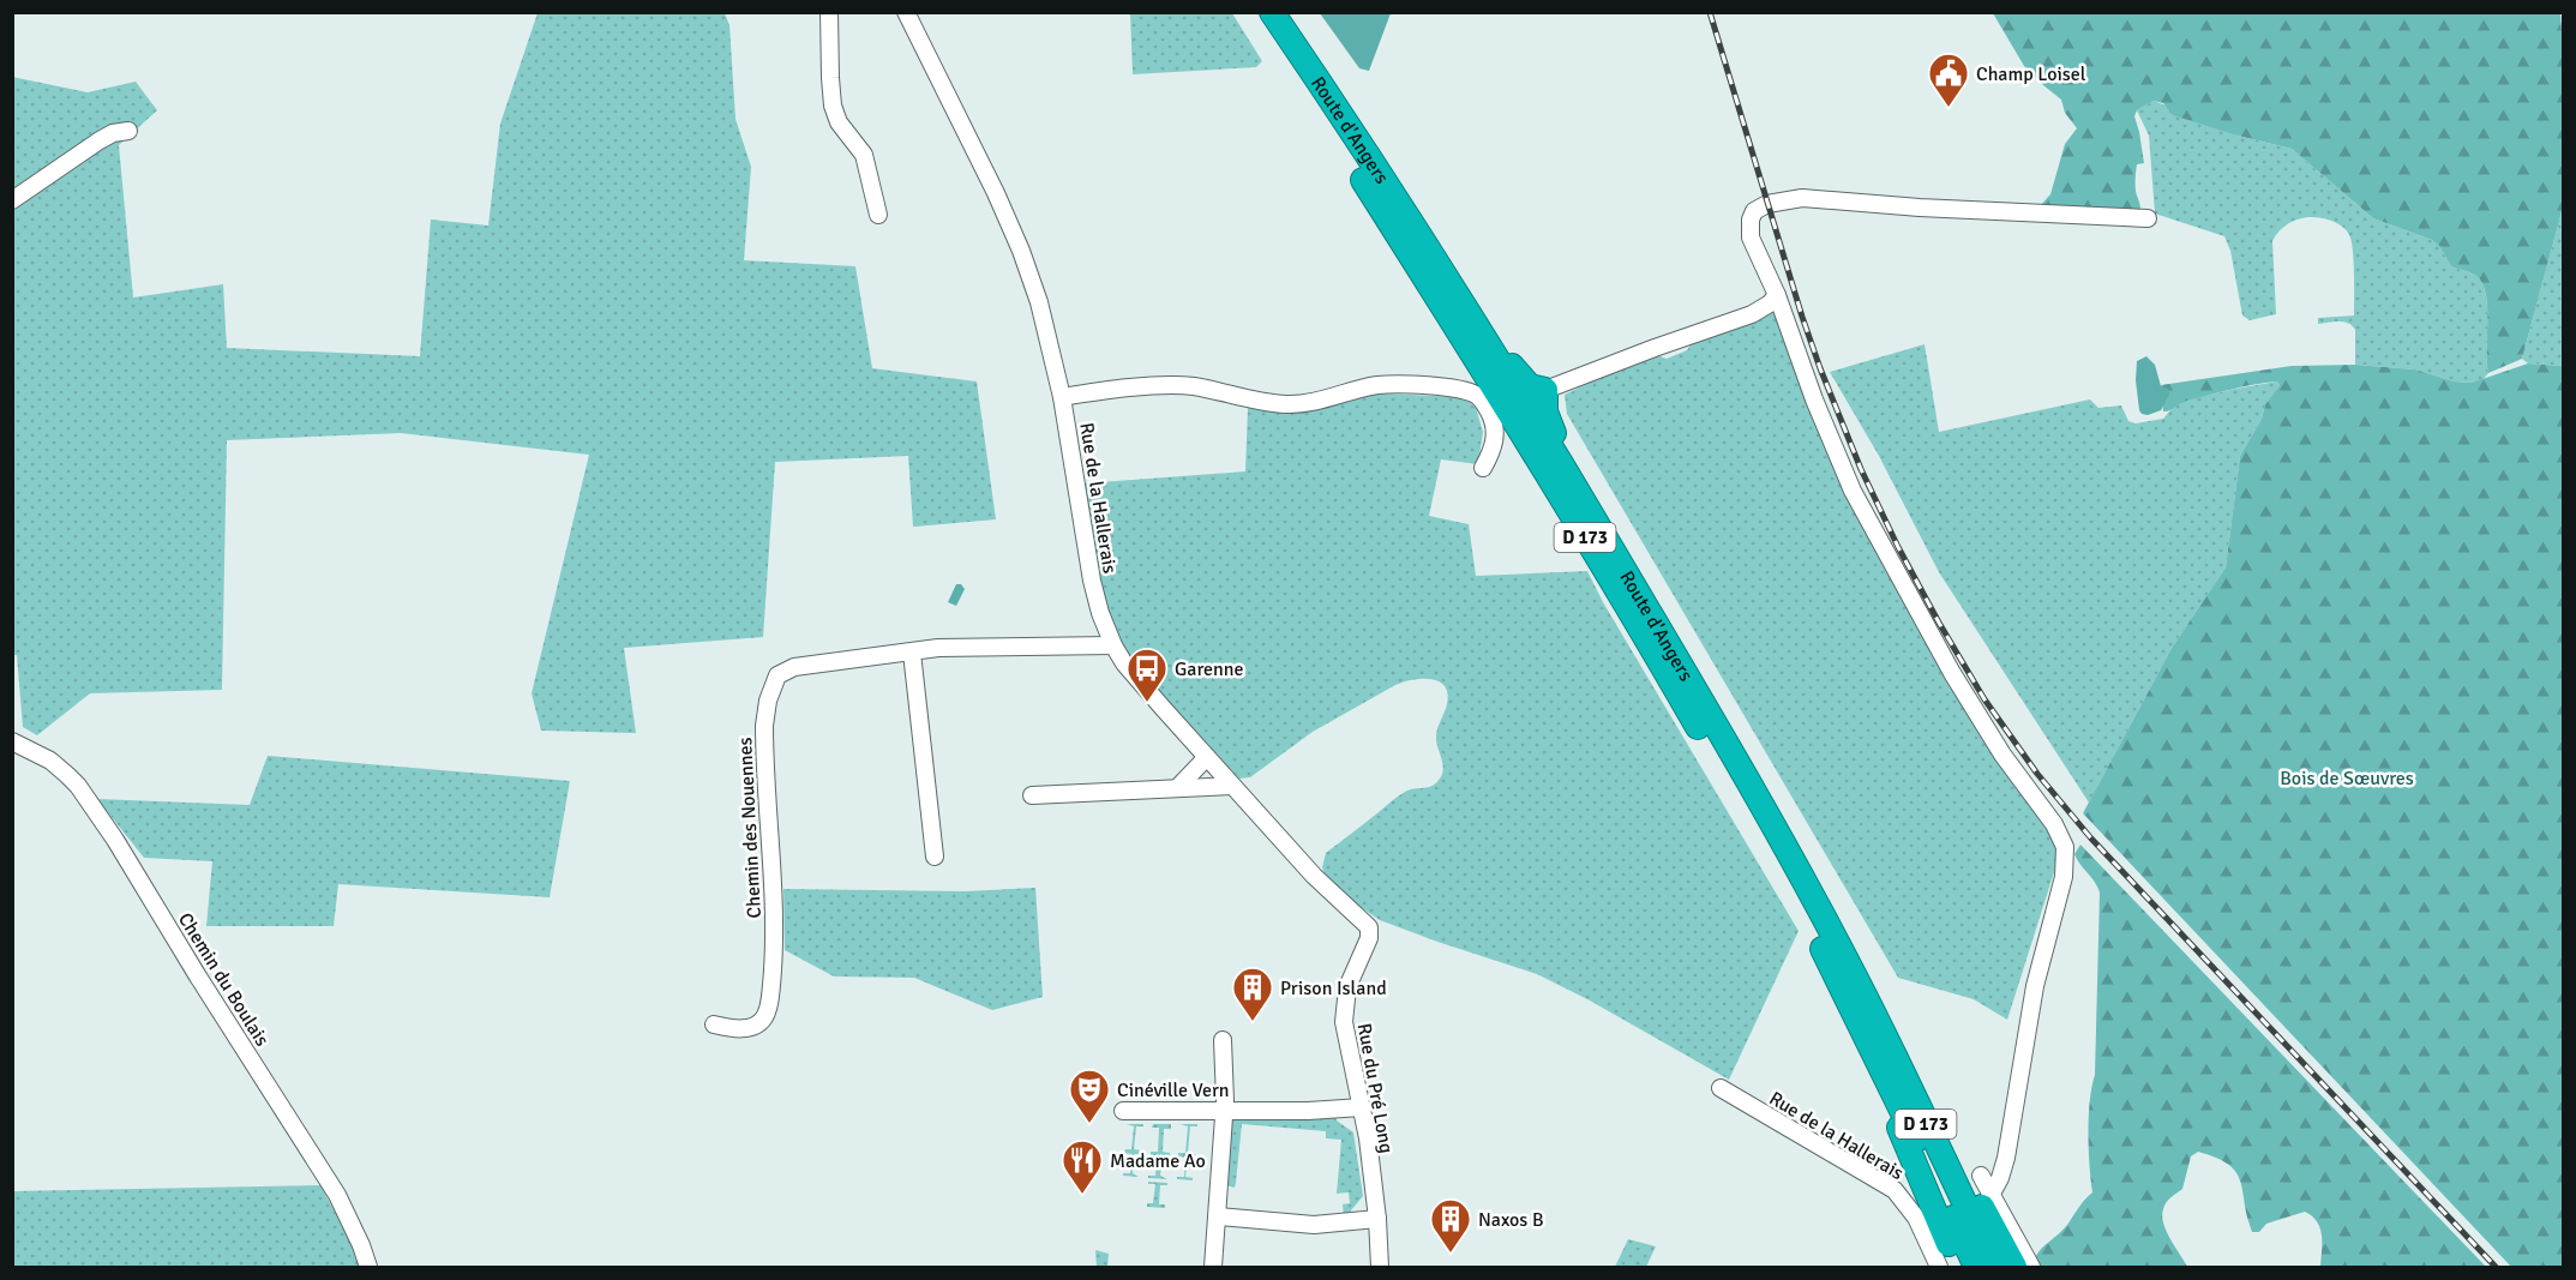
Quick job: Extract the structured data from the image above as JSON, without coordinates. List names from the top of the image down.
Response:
{
  "streets": {
    "highway": ["Route d'Angers", "D 173"],
    "street": [
      "Rue de la Hallerais",
      "Chemin des Nouennes",
      "Chemin du Boulais",
      "Rue du Pré Long"
    ]
  },
  "crossings": [
    ["Rue de la Hallerais", "Chemin des Nouennes"],
    ["Rue de la Hallerais", "Rue du Pré Long"]
  ],
  "parks": ["Bois de Sœuvres"],
  "places": {
    "public building": ["Champ Loisel"],
    "bus stop": ["Garenne"],
    "building": ["Prison Island", "Naxos B"],
    "theatre": ["Cinéville Vern"],
    "restaurant": ["Madame Ao"]
  }
}
